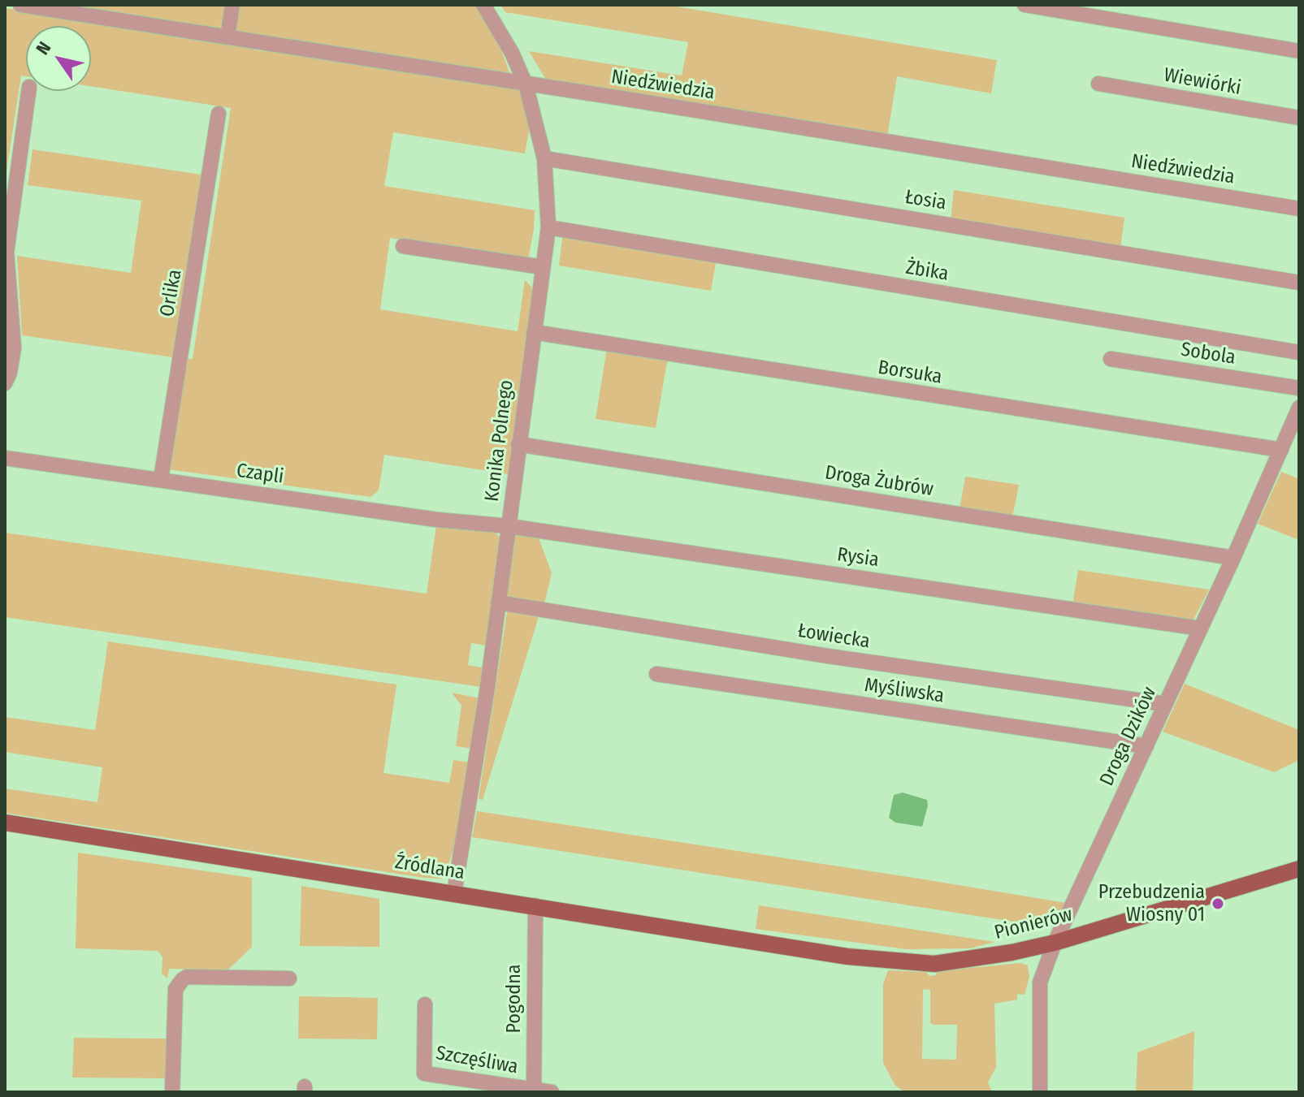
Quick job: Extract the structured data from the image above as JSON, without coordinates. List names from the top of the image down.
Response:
{
  "streets": {
    "main road": ["Źródlana", "Pionierów"],
    "street": [
      "Wiewiórki",
      "Niedźwiedzia",
      "Łosia",
      "Żbika",
      "Orlika",
      "Sobola",
      "Borsuka",
      "Konika Polnego",
      "Czapli",
      "Droga Żubrów",
      "Rysia",
      "Łowiecka",
      "Myśliwska",
      "Droga Dzików",
      "Pogodna",
      "Szczęśliwa"
    ]
  },
  "crossings": [
    ["Niedźwiedzia", "Konika Polnego"],
    ["Łosia", "Konika Polnego"],
    ["Żbika", "Konika Polnego"],
    ["Orlika", "Czapli"],
    ["Borsuka", "Konika Polnego"],
    ["Borsuka", "Droga Dzików"],
    ["Konika Polnego", "Czapli"],
    ["Konika Polnego", "Droga Żubrów"],
    ["Konika Polnego", "Rysia"],
    ["Konika Polnego", "Łowiecka"],
    ["Konika Polnego", "Źródlana"],
    ["Czapli", "Rysia"],
    ["Droga Żubrów", "Droga Dzików"],
    ["Rysia", "Droga Dzików"],
    ["Łowiecka", "Droga Dzików"],
    ["Myśliwska", "Droga Dzików"],
    ["Droga Dzików", "Pionierów"],
    ["Źródlana", "Pionierów"],
    ["Źródlana", "Pogodna"],
    ["Pogodna", "Szczęśliwa"]
  ],
  "places": ["Przebudzenia Wiosny 01"],
  "north": "top left"
}
